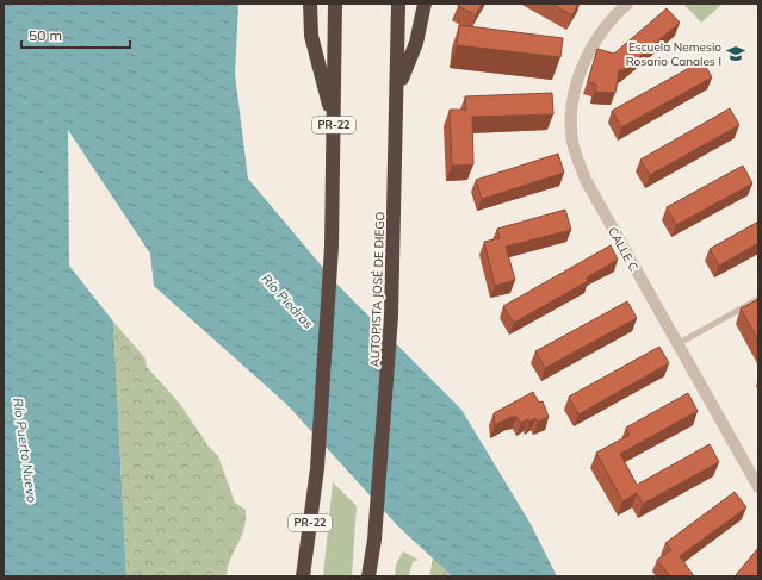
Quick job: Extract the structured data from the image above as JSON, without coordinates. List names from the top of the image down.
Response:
{
  "streets": {
    "highway": ["PR-22", "AUTOPISTA JOSÉ DE DIEGO"],
    "street": ["CALLE C"]
  },
  "water": ["Río Piedras", "Río Puerto Nuevo"],
  "places": {
    "school or university": ["Escuela Nemesio Rosario Canales I"]
  },
  "scale_bar": "50 m"
}
